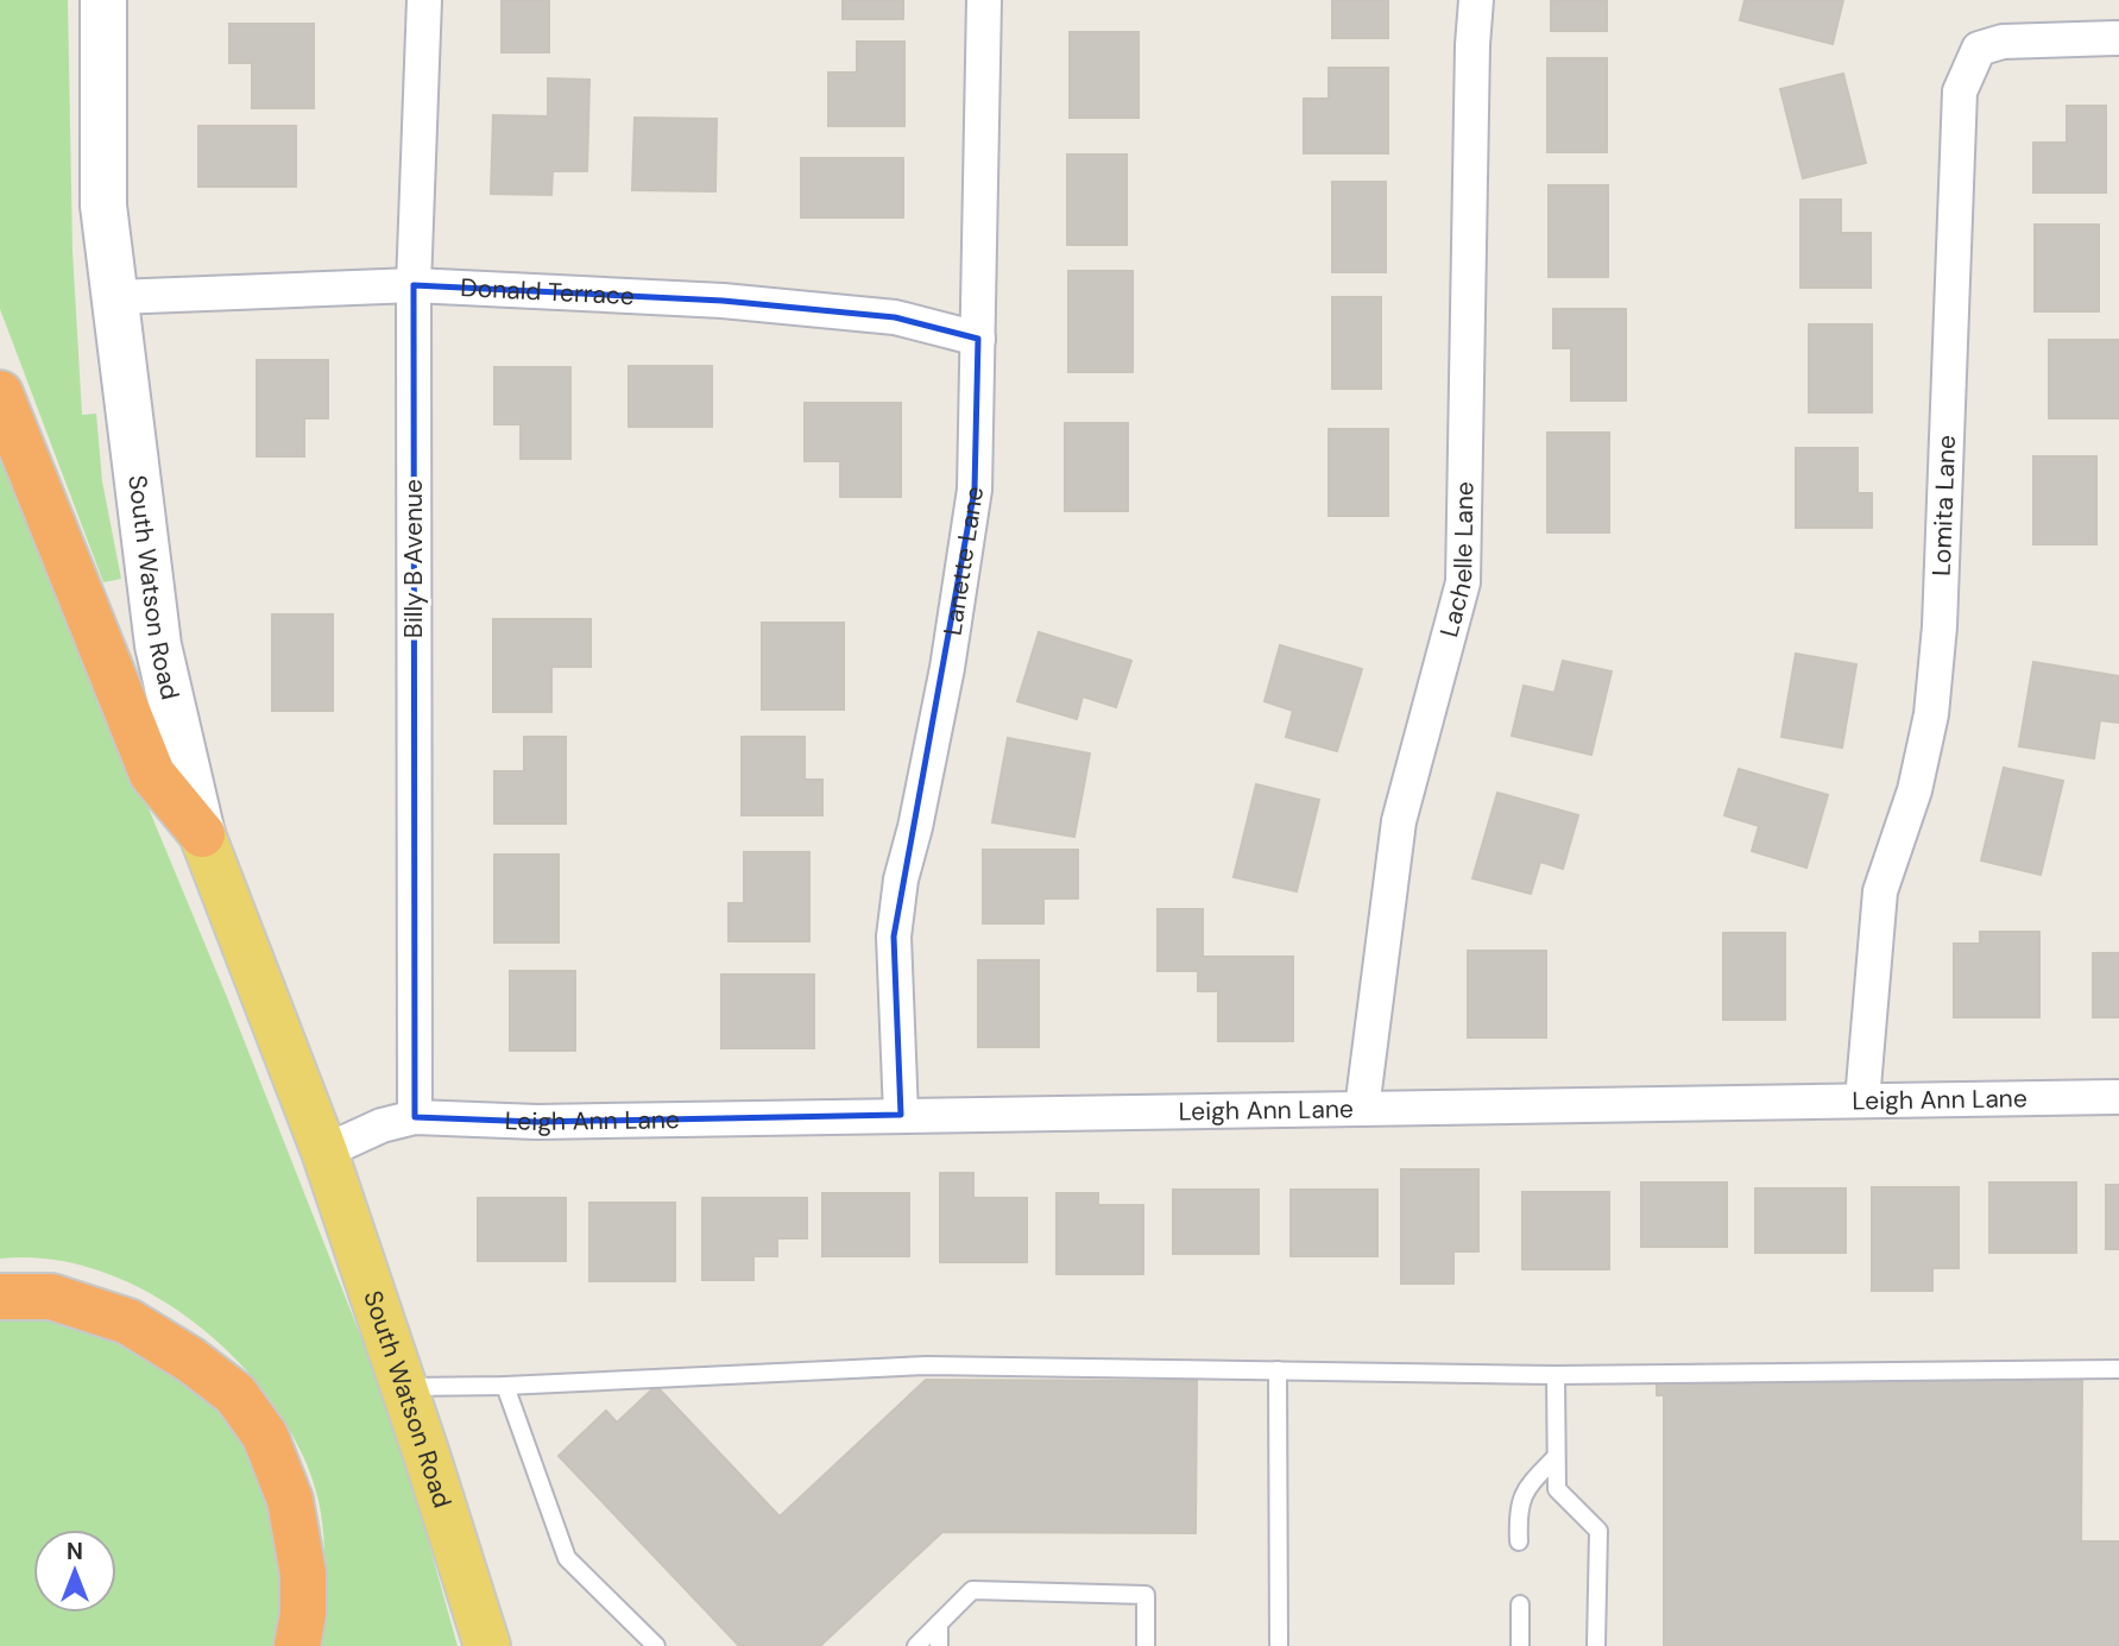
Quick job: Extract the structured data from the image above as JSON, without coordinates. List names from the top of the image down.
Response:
{
  "streets": {
    "main road": ["South Watson Road"],
    "street": [
      "Donald Terrace",
      "Lomita Lane",
      "Billy B Avenue",
      "Lachelle Lane",
      "Lanette Lane",
      "Leigh Ann Lane"
    ]
  },
  "crossings": [
    ["Donald Terrace", "Billy B Avenue"],
    ["Donald Terrace", "Lanette Lane"],
    ["Donald Terrace", "South Watson Road"],
    ["Lomita Lane", "Leigh Ann Lane"],
    ["Billy B Avenue", "Leigh Ann Lane"],
    ["Lachelle Lane", "Leigh Ann Lane"],
    ["Lanette Lane", "Leigh Ann Lane"]
  ],
  "north": "top"
}
